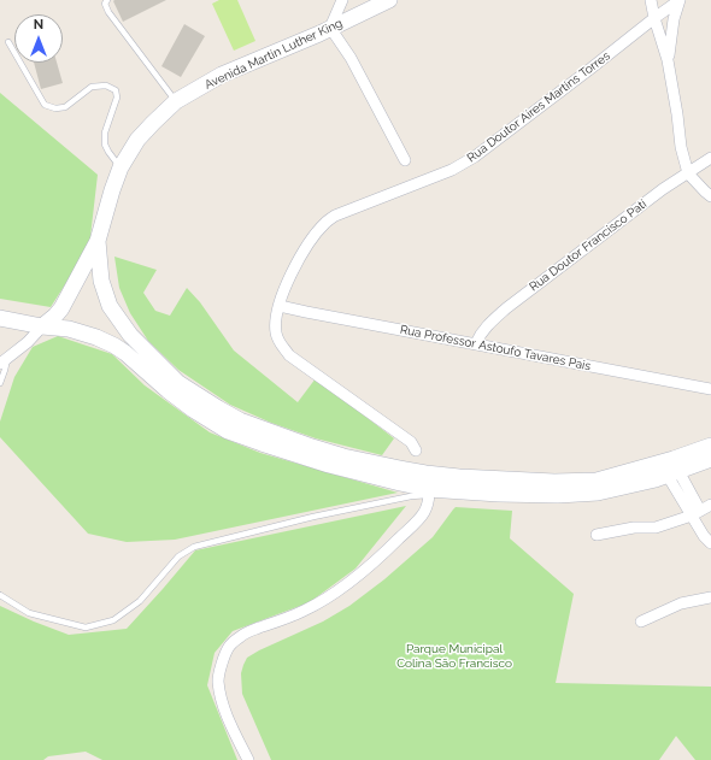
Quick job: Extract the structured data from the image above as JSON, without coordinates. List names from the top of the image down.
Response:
{
  "streets": {
    "main road": ["Avenida Martin Luther King"],
    "street": ["Rua Doutor Aires Martins Torres", "Rua Doutor Francisco Pati", "Rua Professor Astoufo Tavares Pais"]
  },
  "crossings": [
    ["Rua Doutor Aires Martins Torres", "Rua Professor Astoufo Tavares Pais"],
    ["Rua Doutor Francisco Pati", "Rua Professor Astoufo Tavares Pais"]
  ],
  "parks": ["Parque Municipal Colina São Francisco"],
  "north": "top"
}
